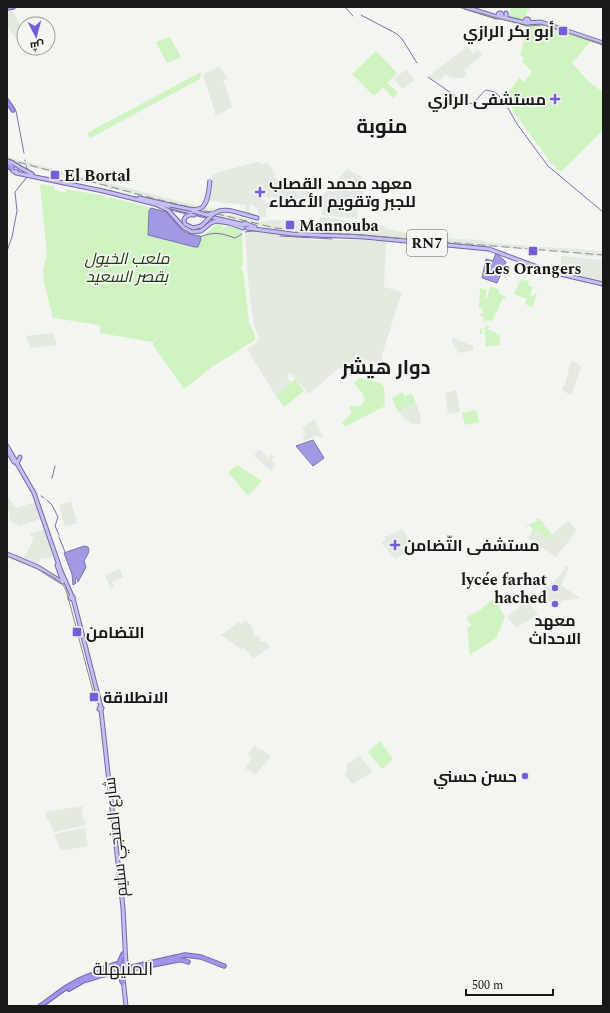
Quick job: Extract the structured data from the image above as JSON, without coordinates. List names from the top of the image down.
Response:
{
  "streets": {
    "main road": ["RN7", "شارع المنجي سليم"]
  },
  "districts": ["منوبة", "دوار هيشر", "المنيهلة"],
  "parks": ["ملعب الخيول بقصر السعيد"],
  "places": {
    "transit": [
      "أبو بكر الرازي",
      "El Bortal",
      "Mannouba",
      "Les Orangers",
      "التضامن",
      "الانطلاقة"
    ],
    "health": ["مستشفى الرازي", "معهد محمد القصاب للجبر وتقويم الأعضاء", "مستشفى التّضامن"],
    "other": ["lycée farhat hached", "معهد الاحداث", "حسن حسني"]
  },
  "scale_bar": "500 m",
  "north": "bottom"
}
